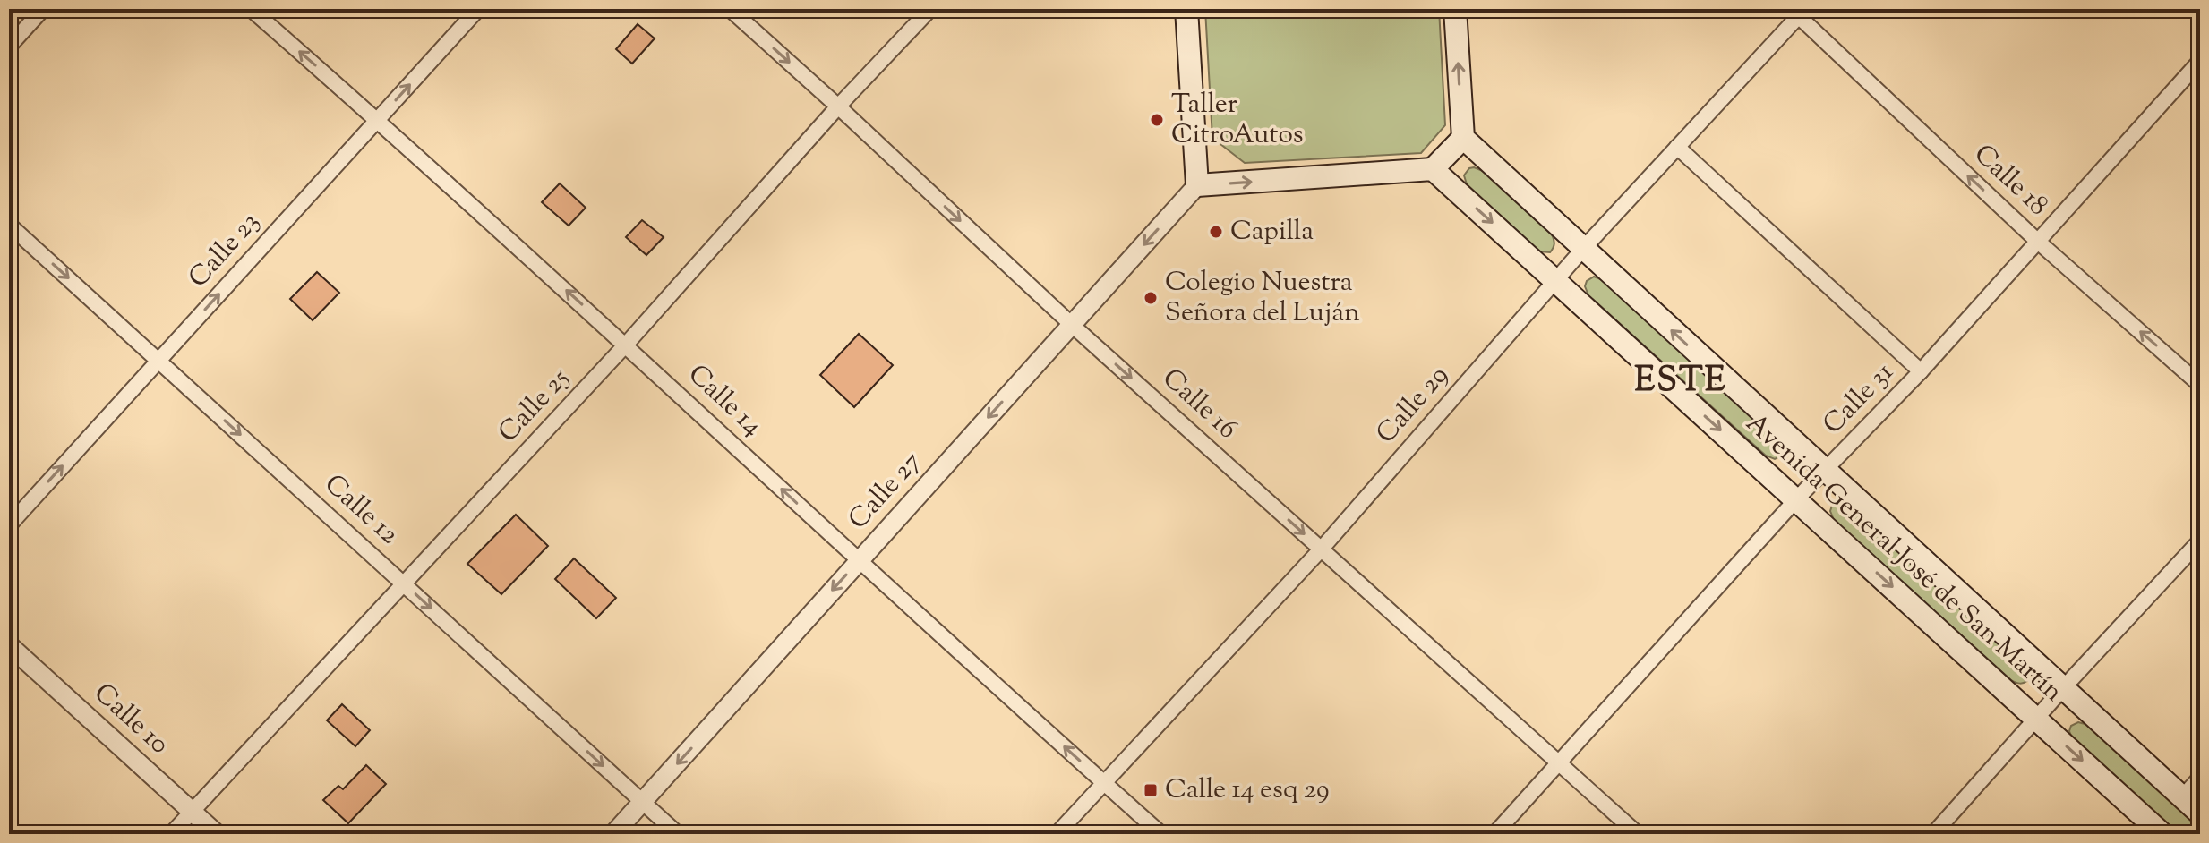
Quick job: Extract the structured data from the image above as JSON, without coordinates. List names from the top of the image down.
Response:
{
  "streets": {
    "main road": ["Avenida General José de San Martín"],
    "street": [
      "Calle 18",
      "Calle 23",
      "Calle 31",
      "Calle 14",
      "Calle 16",
      "Calle 29",
      "Calle 25",
      "Calle 27",
      "Calle 12",
      "Calle 10"
    ]
  },
  "crossings": [
    ["Calle 18", "Calle 31"],
    ["Calle 18", "Calle 29"],
    ["Calle 23", "Calle 14"],
    ["Calle 23", "Calle 12"],
    ["Calle 31", "Calle 16"],
    ["Calle 31", "Avenida General José de San Martín"],
    ["Calle 14", "Calle 29"],
    ["Calle 14", "Calle 25"],
    ["Calle 14", "Calle 27"],
    ["Calle 16", "Calle 29"],
    ["Calle 16", "Calle 25"],
    ["Calle 16", "Calle 27"],
    ["Calle 29", "Avenida General José de San Martín"],
    ["Calle 25", "Calle 12"],
    ["Calle 25", "Calle 10"],
    ["Calle 27", "Calle 12"]
  ],
  "one_way": [
    "Calle 18",
    "Calle 23",
    "Calle 14",
    "Calle 16",
    "Calle 27",
    "Calle 12"
  ],
  "districts": ["ESTE"],
  "places": {
    "other": ["Taller CitroAutos", "Capilla", "Colegio Nuestra Señora del Luján"],
    "transit": ["Calle 14 esq 29"]
  }
}
